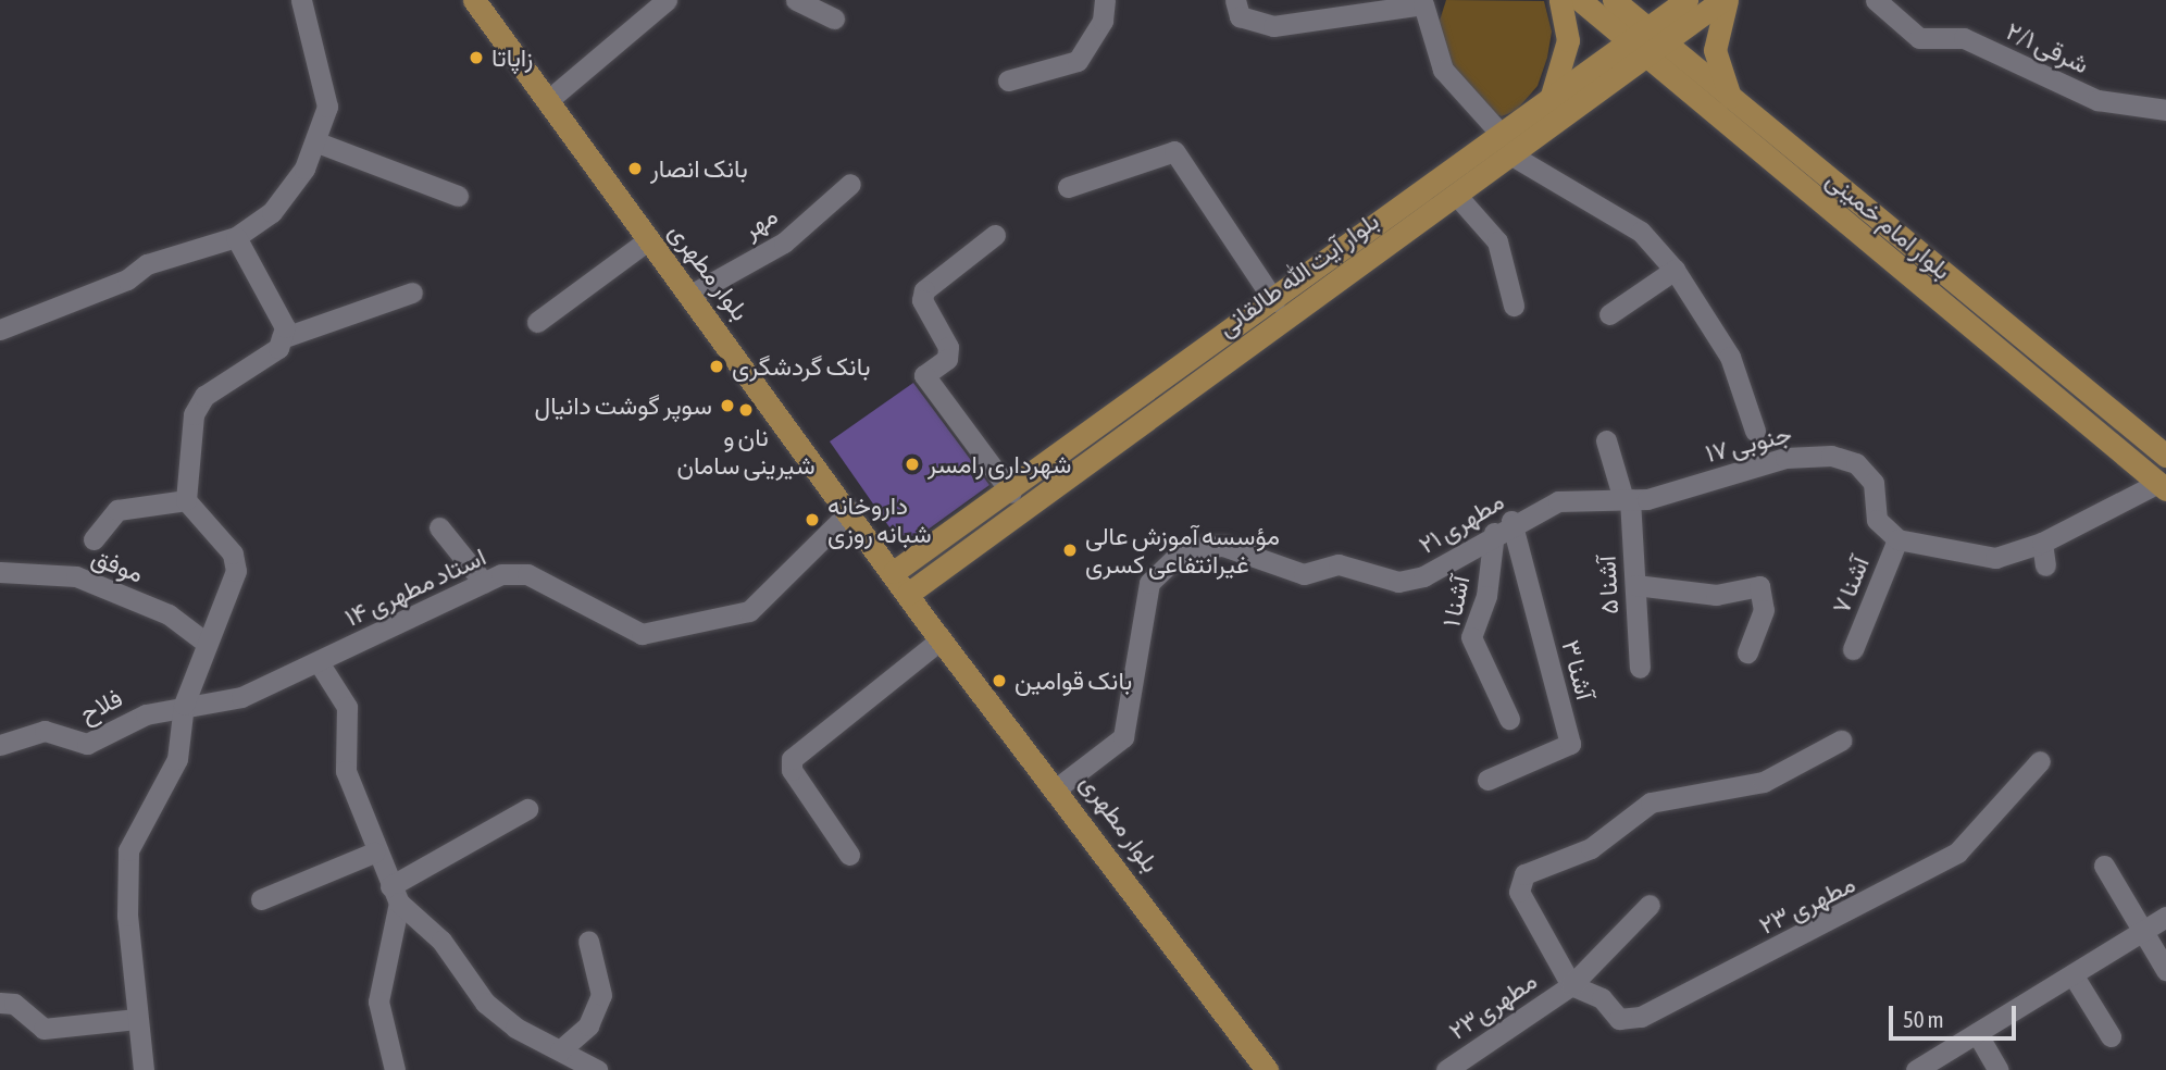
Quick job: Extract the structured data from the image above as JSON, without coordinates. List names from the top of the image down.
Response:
{
  "streets": {
    "main road": ["بلوار امام خمینی", "بلوار مطهری", "بلوار آیت الله طالقانی"],
    "street": [
      "شرقی ۲/۱",
      "مهر",
      "جنوبی ۱۷",
      "مطهری ۲۱",
      "موفق",
      "آشنا ۵",
      "آشنا ۷",
      "استاد مطهری ۱۴",
      "آشنا ۱",
      "آشنا ۳",
      "فلاح",
      "مطهری ۲۳",
      "مطهری۲۳"
    ]
  },
  "crossings": [
    ["مهر", "بلوار مطهری"],
    ["بلوار امام خمینی", "بلوار آیت الله طالقانی"],
    ["بلوار مطهری", "بلوار آیت الله طالقانی"],
    ["بلوار مطهری", "مطهری ۲۱"],
    ["بلوار مطهری", "استاد مطهری ۱۴"],
    ["جنوبی ۱۷", "مطهری ۲۱"],
    ["جنوبی ۱۷", "آشنا ۵"],
    ["جنوبی ۱۷", "آشنا ۷"],
    ["مطهری ۲۱", "آشنا ۵"],
    ["مطهری ۲۱", "آشنا ۱"],
    ["مطهری ۲۱", "آشنا ۳"],
    ["استاد مطهری ۱۴", "فلاح"],
    ["آشنا ۱", "آشنا ۳"],
    ["مطهری ۲۳", "مطهری۲۳"]
  ],
  "places": [
    "زاپاتا",
    "بانک انصار",
    "بانک گردشگری",
    "سوپر گوشت دانیال",
    "نان و شیرینی سامان",
    "شهرداری رامسر",
    "داروخانه شبانه روزی",
    "مؤسسه آموزش عالی غیرانتفاعی کسری",
    "بانک قوامین"
  ],
  "scale_bar": "50 m"
}
